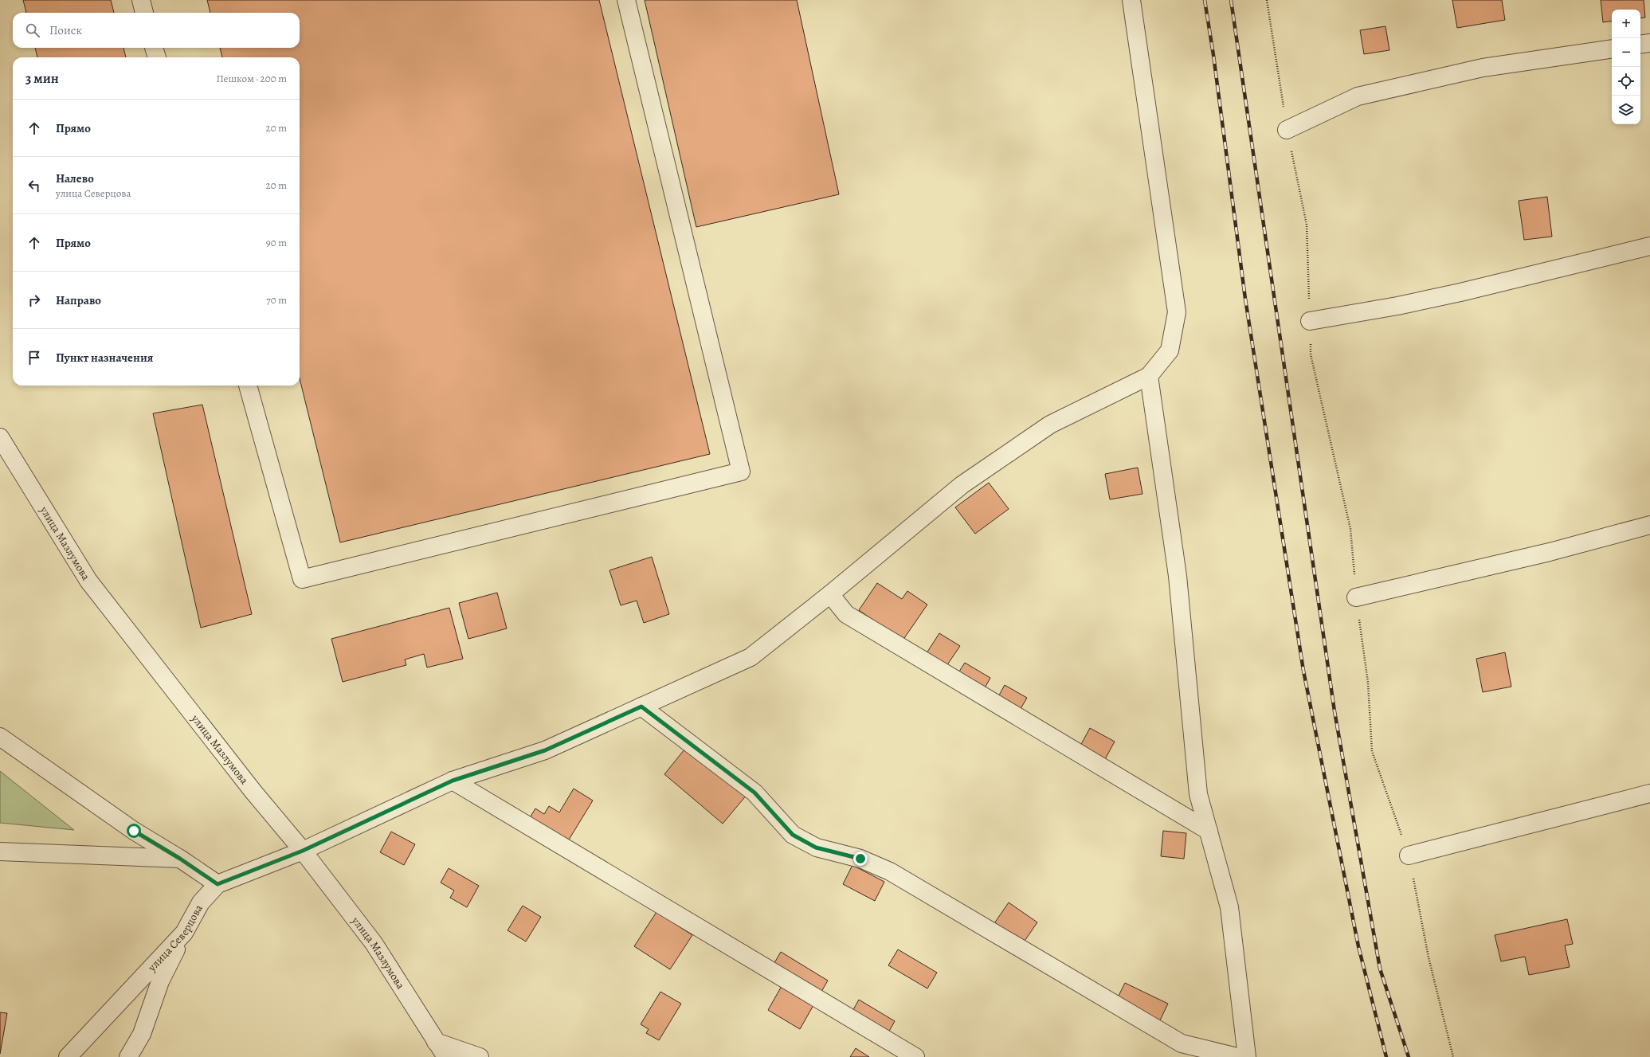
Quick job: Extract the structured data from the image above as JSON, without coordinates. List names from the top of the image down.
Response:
{
  "streets": {
    "street": ["улица Мазлумова", "улица Северцова"]
  },
  "crossings": [
    ["улица Мазлумова", "улица Северцова"]
  ],
  "page": {
    "map_buttons": ["+", "−"],
    "search": "Поиск",
    "heading": ["3 мин", "Пешком · 200 m"],
    "list": [
      ["Прямо", "20 m"],
      ["Налево", "улица Северцова", "20 m"],
      ["Прямо", "90 m"],
      ["Направо", "70 m"],
      "Пункт назначения"
    ]
  }
}
